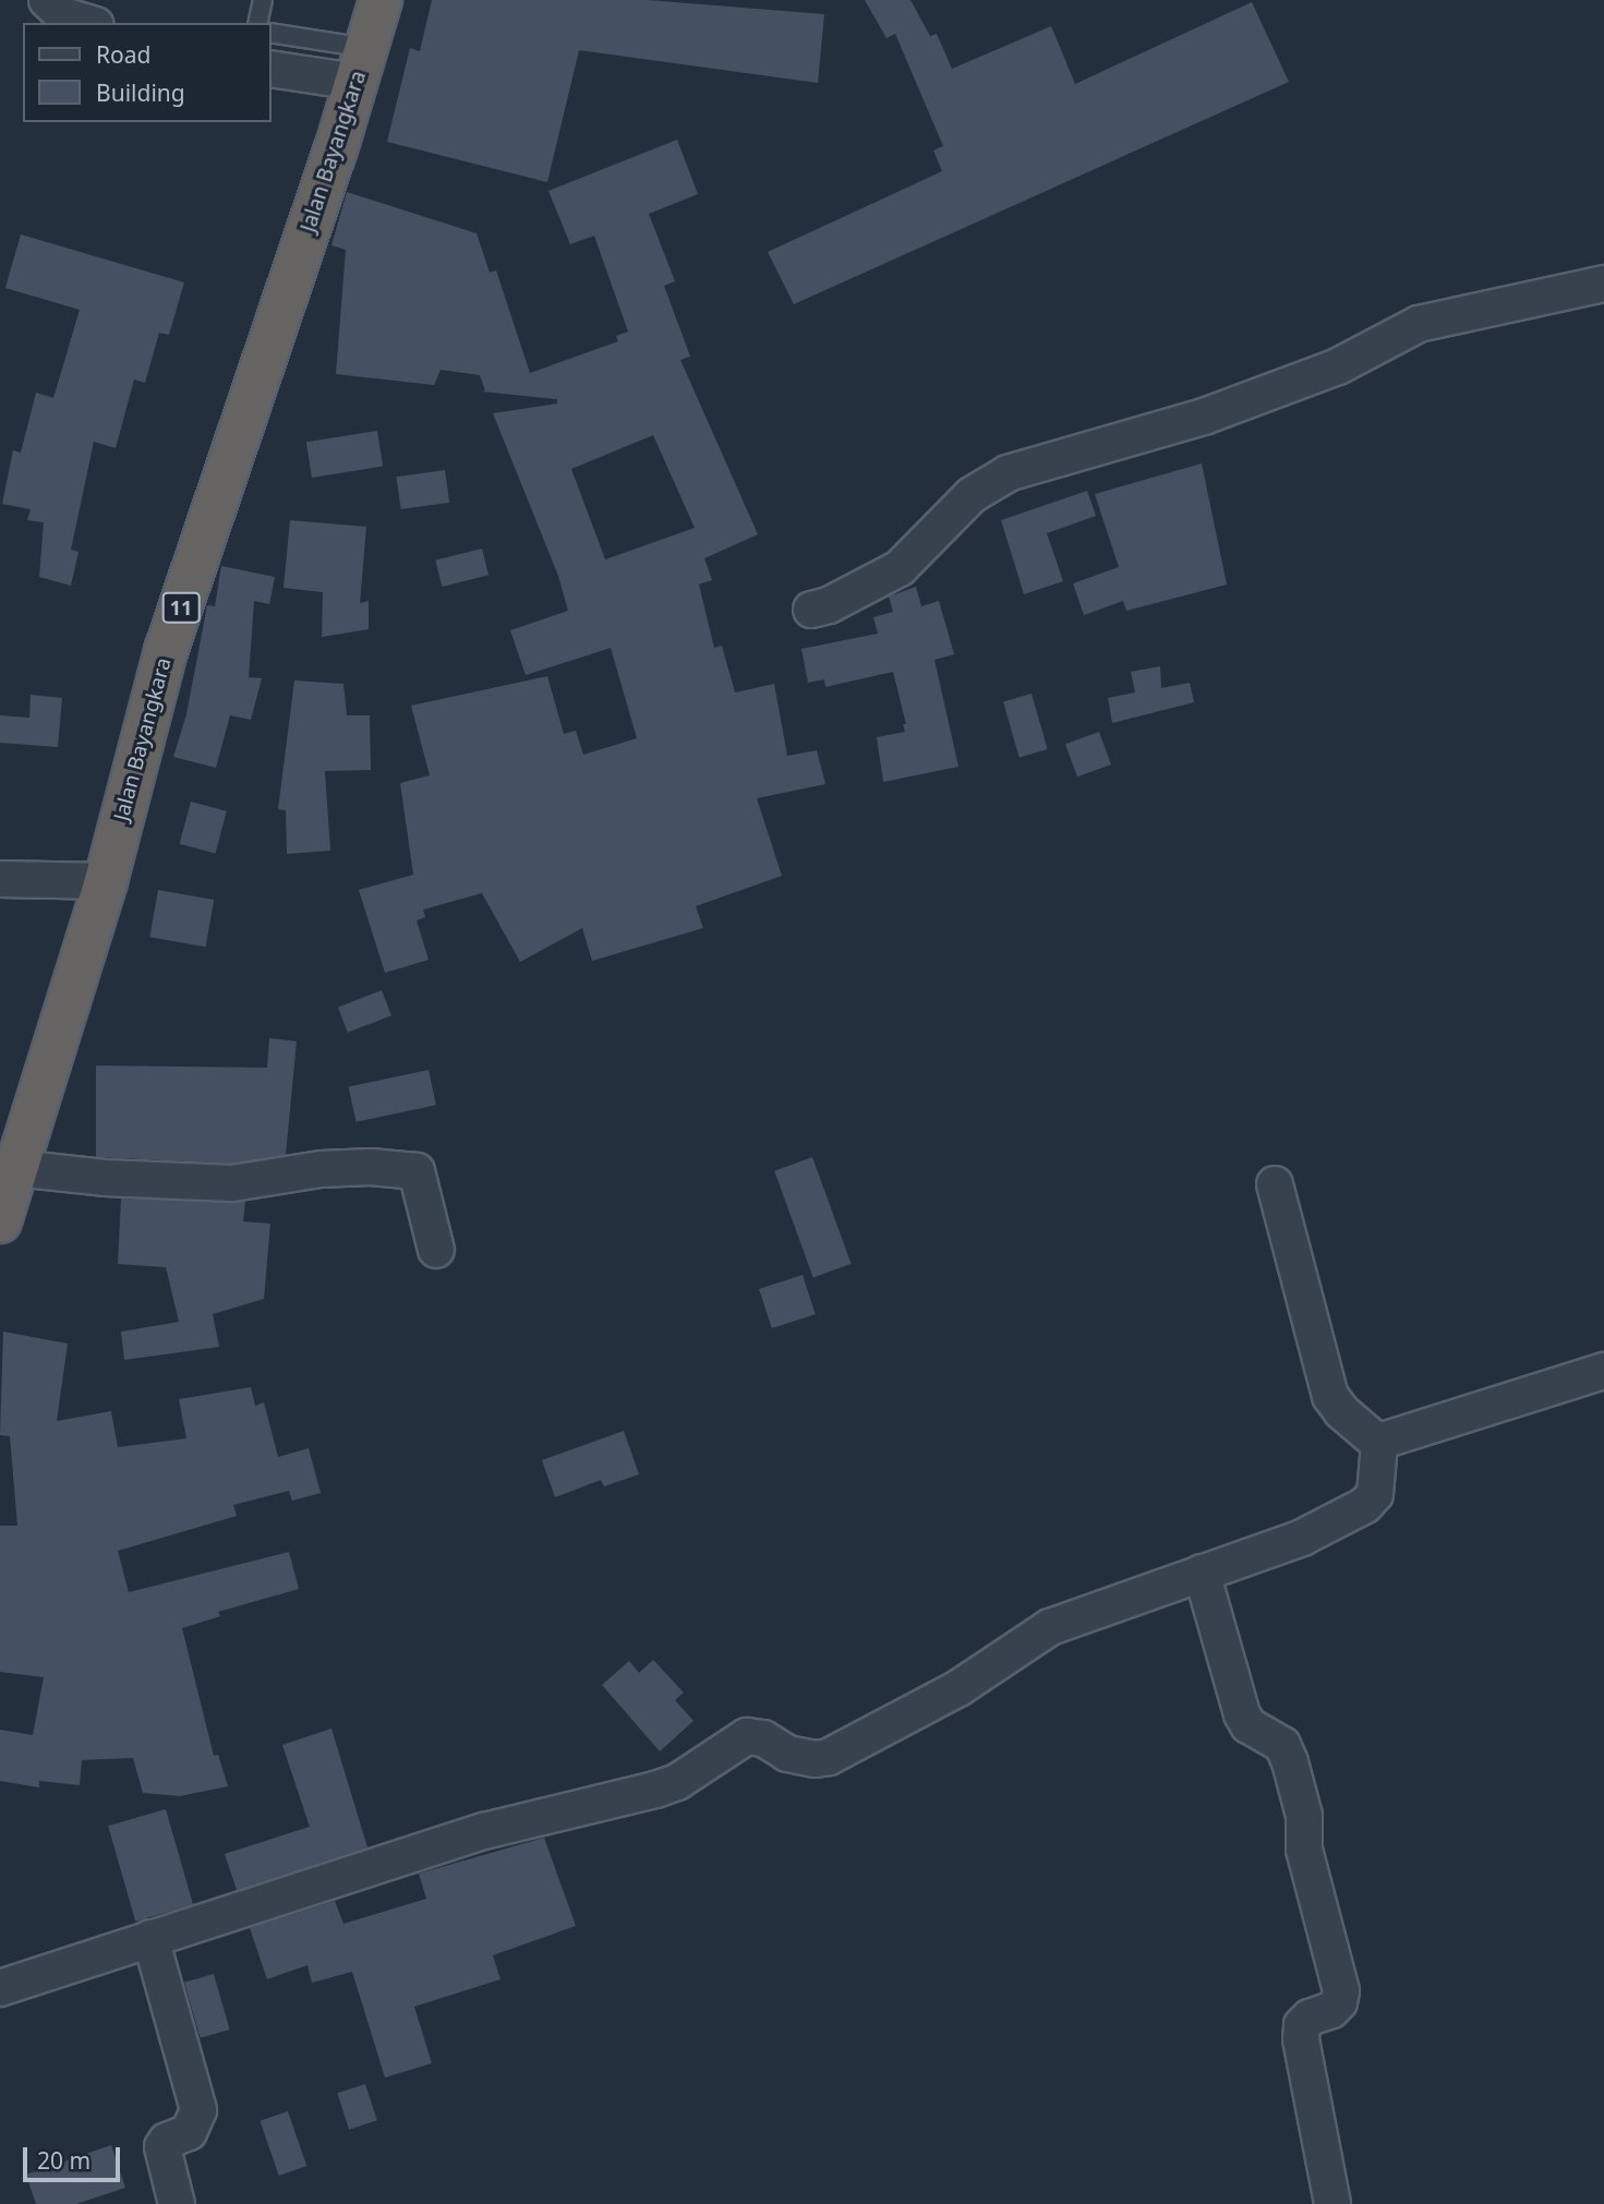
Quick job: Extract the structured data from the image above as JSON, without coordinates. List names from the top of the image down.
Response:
{
  "streets": {
    "highway": ["Jalan Bayangkara", "11"]
  },
  "legend": ["Road", "Building"],
  "scale_bar": "20 m"
}
